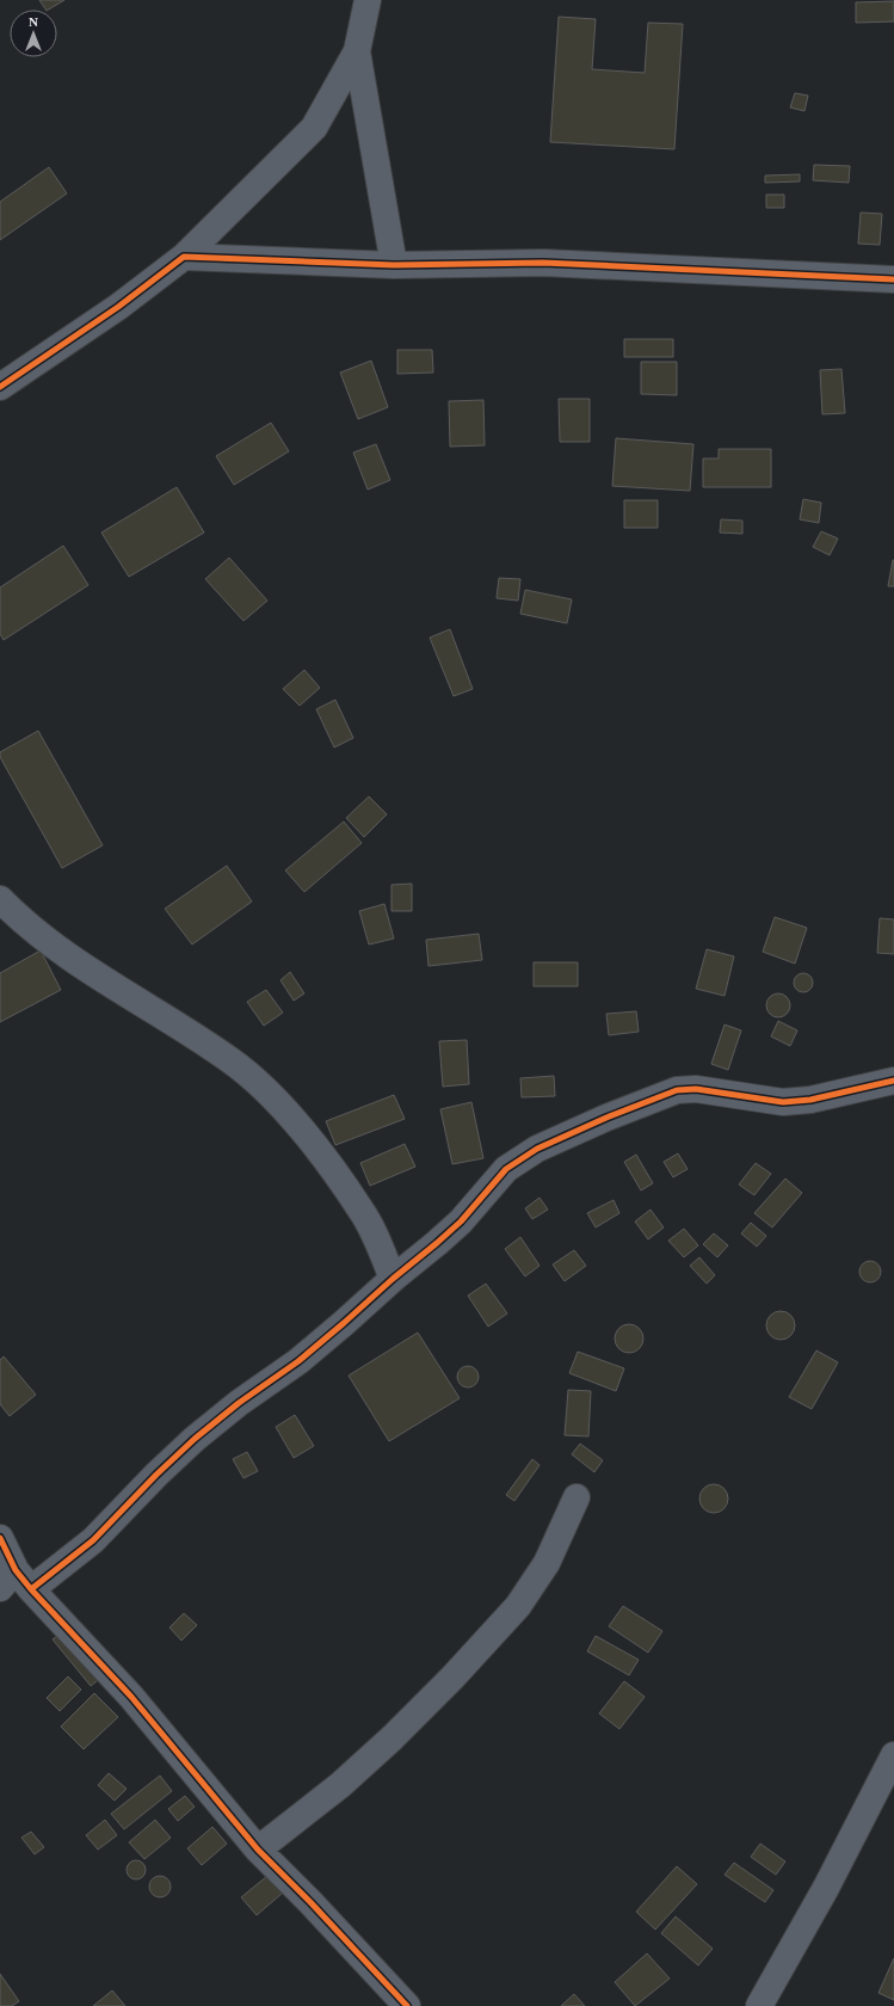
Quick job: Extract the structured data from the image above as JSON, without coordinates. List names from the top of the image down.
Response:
{
  "north": "top"
}
